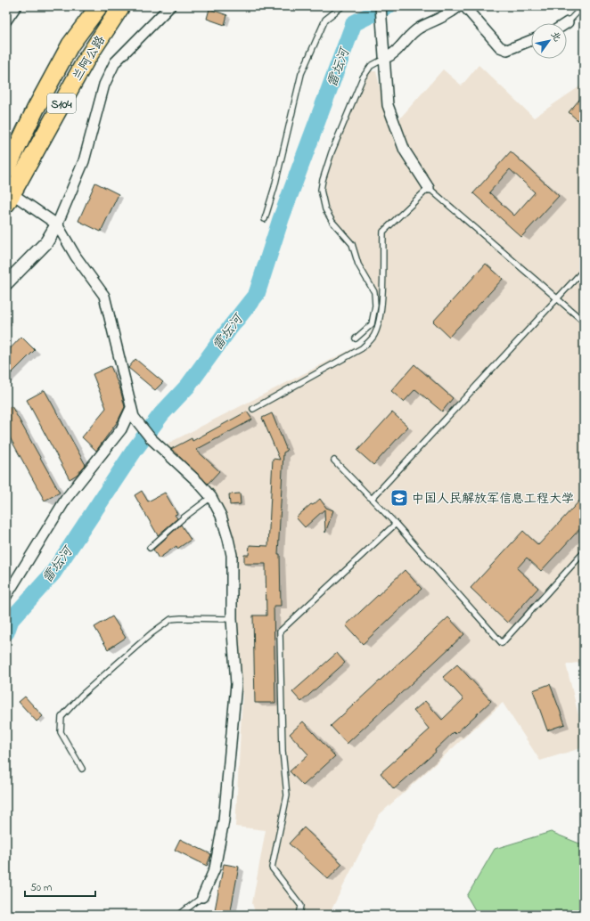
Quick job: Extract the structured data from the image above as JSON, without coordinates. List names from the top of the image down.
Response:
{
  "streets": {
    "highway": ["兰阿公路", "S104"]
  },
  "water": ["雷坛河"],
  "places": {
    "school or university": ["中国人民解放军信息工程大学"]
  },
  "scale_bar": "50 m",
  "north": "top right"
}
